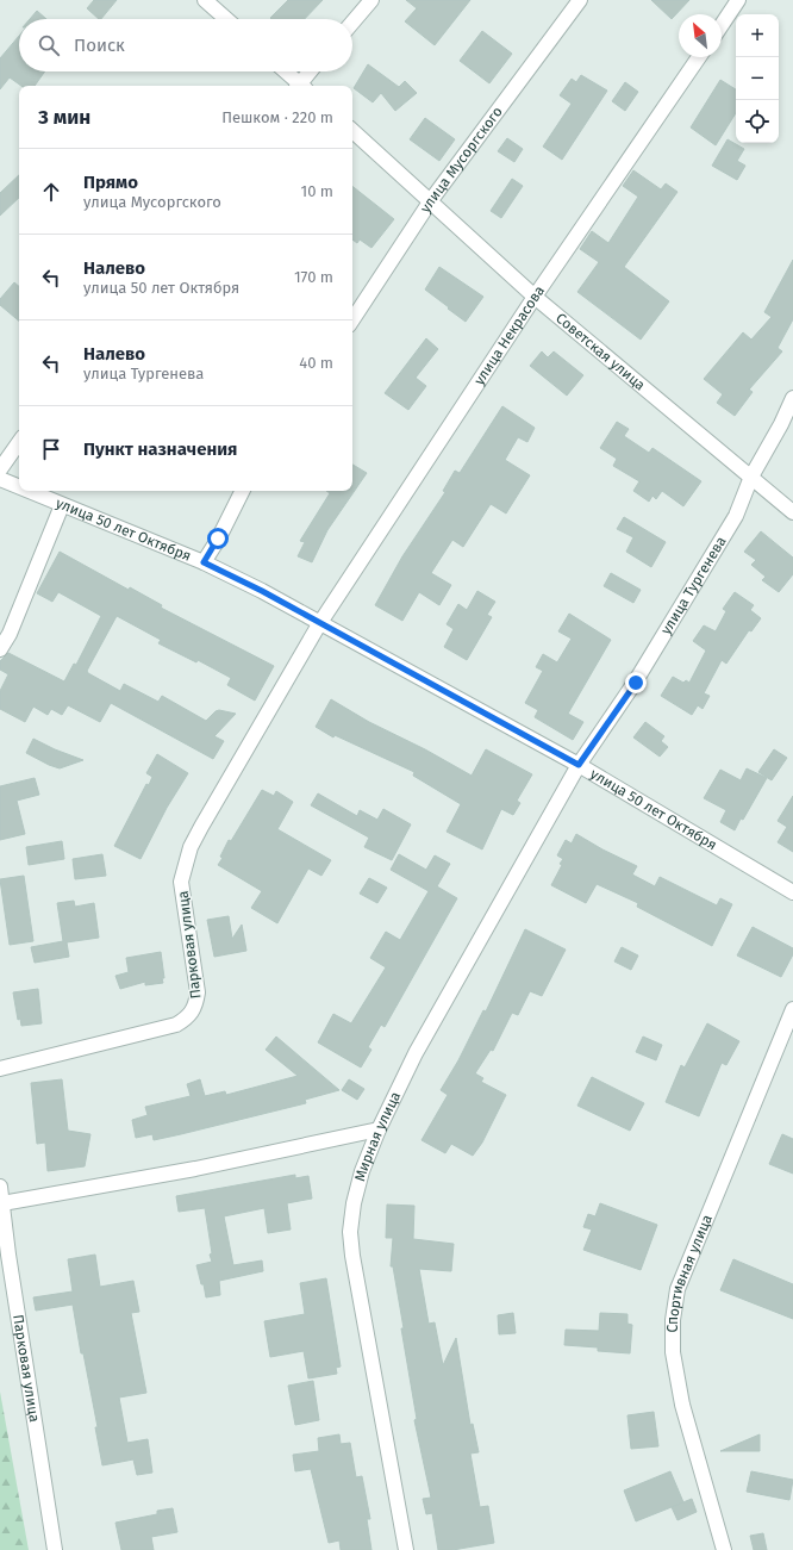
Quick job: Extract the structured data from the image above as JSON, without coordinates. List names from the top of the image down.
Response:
{
  "streets": {
    "street": [
      "улица Мусоргского",
      "улица Некрасова",
      "Советская улица",
      "улица 50 лет Октября",
      "улица Тургенева",
      "Парковая улица",
      "Мирная улица",
      "Спортивная улица"
    ]
  },
  "crossings": [
    ["улица Мусоргского", "Советская улица"],
    ["улица Некрасова", "Советская улица"],
    ["улица Некрасова", "улица 50 лет Октября"],
    ["улица Некрасова", "Парковая улица"],
    ["Советская улица", "улица Тургенева"],
    ["улица 50 лет Октября", "улица Тургенева"],
    ["улица 50 лет Октября", "Парковая улица"],
    ["улица 50 лет Октября", "Мирная улица"],
    ["улица Тургенева", "Мирная улица"]
  ],
  "north": "top left",
  "page": {
    "map_buttons": ["+", "−"],
    "search": "Поиск",
    "heading": ["3 мин", "Пешком · 220 m"],
    "list": [
      ["Прямо", "улица Мусоргского", "10 m"],
      ["Налево", "улица 50 лет Октября", "170 m"],
      ["Налево", "улица Тургенева", "40 m"],
      "Пункт назначения"
    ]
  }
}
